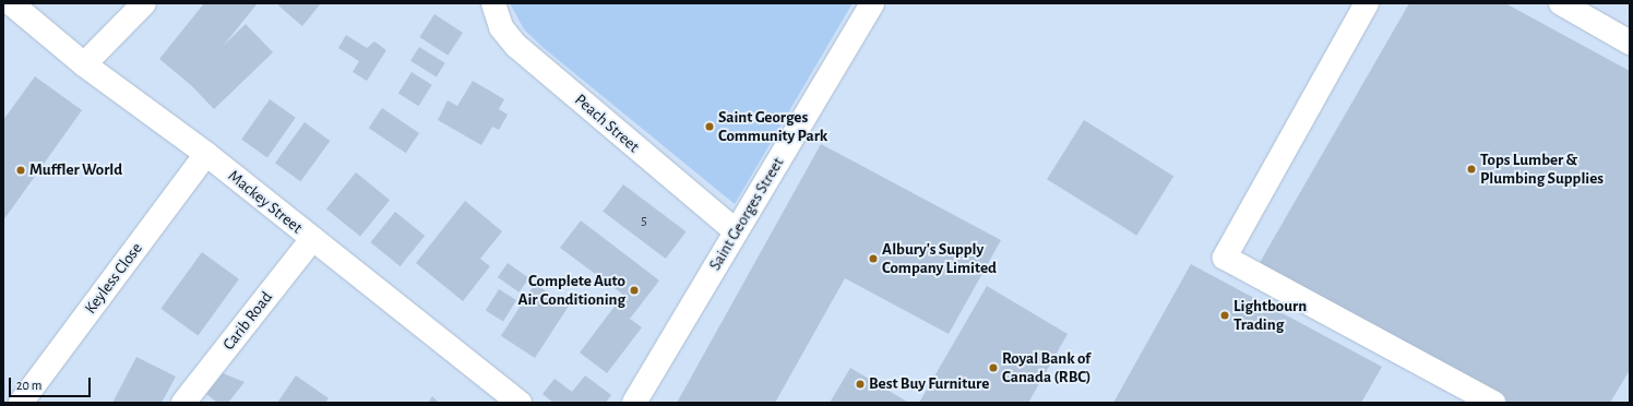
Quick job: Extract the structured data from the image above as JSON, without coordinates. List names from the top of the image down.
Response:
{
  "streets": {
    "street": [
      "Peach Street",
      "Mackey Street",
      "Saint Georges Street",
      "Keyless Close",
      "Carib Road"
    ]
  },
  "crossings": [
    ["Peach Street", "Saint Georges Street"],
    ["Mackey Street", "Keyless Close"],
    ["Mackey Street", "Carib Road"]
  ],
  "places": [
    "Saint Georges Community Park",
    "Tops Lumber & Plumbing Supplies",
    "Muffler World",
    "Albury's Supply Company Limited",
    "Complete Auto Air Conditioning",
    "Lightbourn Trading",
    "Royal Bank of Canada (RBC)",
    "Best Buy Furniture"
  ],
  "house_numbers": ["5"],
  "scale_bar": "20 m"
}
